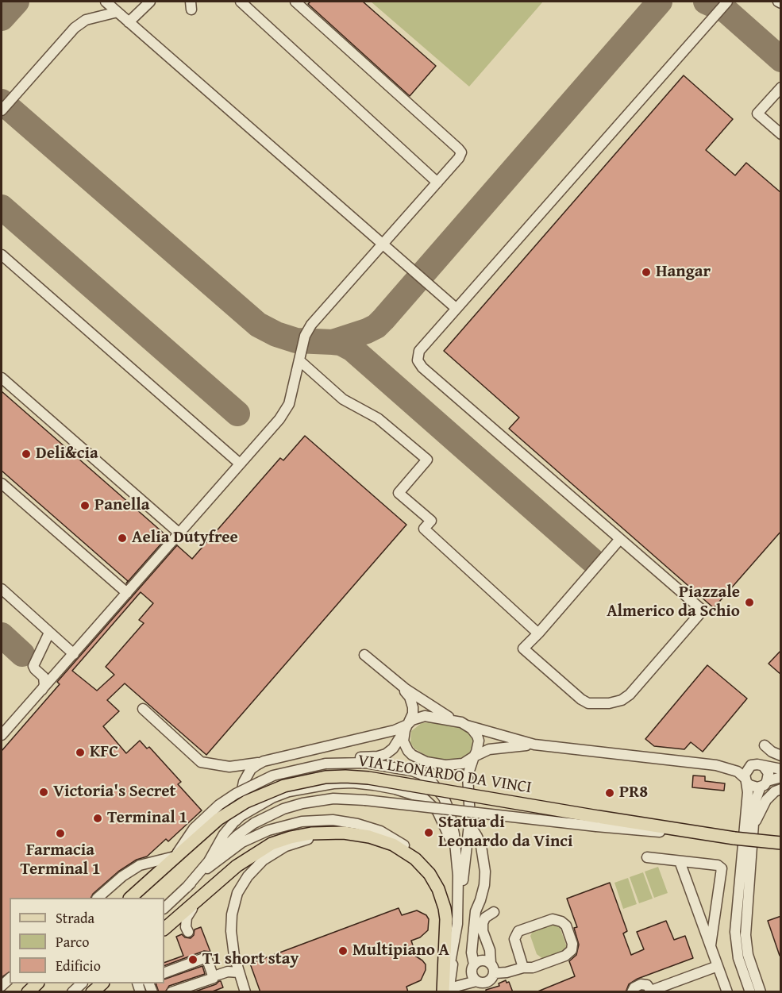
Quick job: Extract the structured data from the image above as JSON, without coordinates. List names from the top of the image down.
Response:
{
  "streets": {
    "main road": ["VIA LEONARDO DA VINCI"]
  },
  "places": [
    "Hangar",
    "Deli&cia",
    "Panella",
    "Aelia Dutyfree",
    "Piazzale Almerico da Schio",
    "KFC",
    "Victoria's Secret",
    "PR8",
    "Terminal 1",
    "Statua di Leonardo da Vinci",
    "Farmacia Terminal 1",
    "Multipiano A",
    "T1 short stay"
  ],
  "legend": ["Strada", "Parco", "Edificio"]
}
